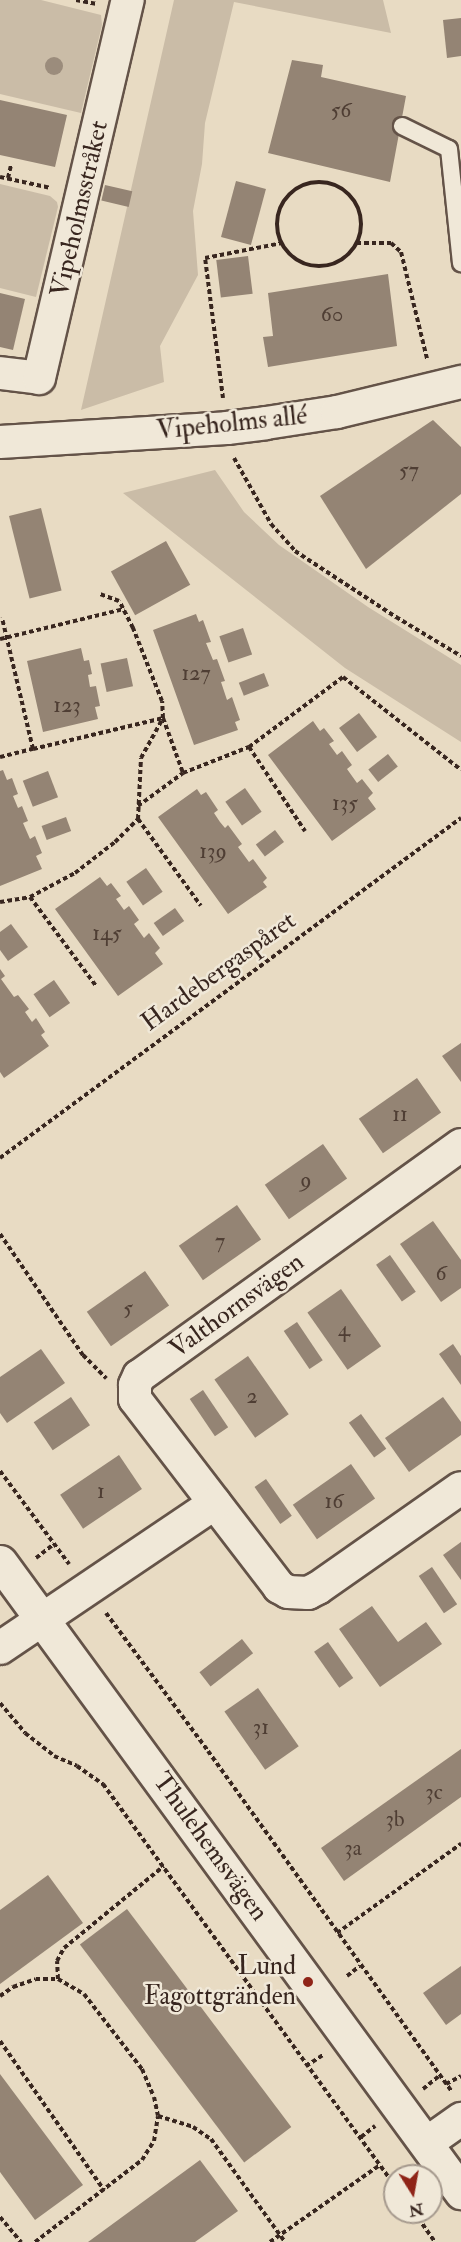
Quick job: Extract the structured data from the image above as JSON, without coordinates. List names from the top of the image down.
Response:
{
  "streets": {
    "street": [
      "Vipeholmsstråket",
      "Vipeholms allé",
      "Valthornsvägen",
      "Thulehemsvägen"
    ],
    "path": ["Hardebergaspåret"]
  },
  "places": ["Lund Fagottgränden"],
  "house_numbers": [
    "56",
    "60",
    "57",
    "127",
    "123",
    "135",
    "139",
    "145",
    "11",
    "9",
    "7",
    "6",
    "5",
    "4",
    "2",
    "1",
    "16",
    "31",
    "3c",
    "3b",
    "3a"
  ],
  "north": "bottom"
}
